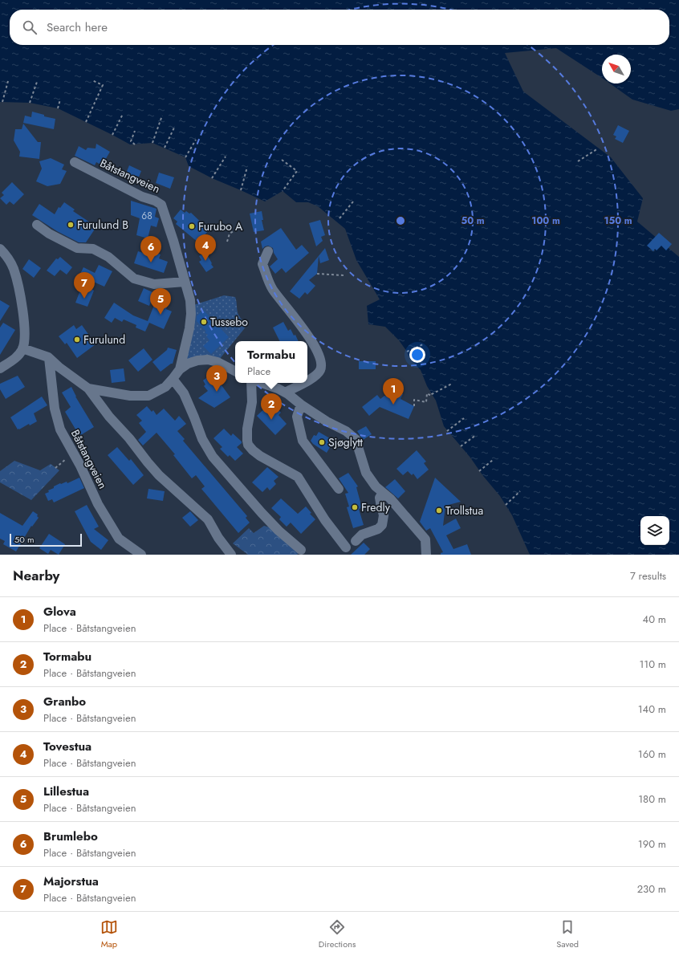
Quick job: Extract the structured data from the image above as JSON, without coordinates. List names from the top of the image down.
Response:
{
  "streets": {
    "street": ["Båtstangveien"]
  },
  "places": [
    "Furulund B",
    "Furubo A",
    "Tussebo",
    "Furulund",
    "Sjøglytt",
    "Fredly",
    "Trollstua"
  ],
  "house_numbers": ["68"],
  "scale_bar": "50 m",
  "north": "top left",
  "page": {
    "search": "Search here",
    "pins": [
      "4",
      "6",
      "7",
      "5",
      "3",
      "1",
      "2"
    ],
    "popup": ["Tormabu", "Place"],
    "scale": "50 m",
    "heading": ["Nearby", "7 results"],
    "list": [
      {
        "mark": "1",
        "name": "Glova",
        "note": "Place · Båtstangveien",
        "value": "40 m"
      },
      {
        "mark": "2",
        "name": "Tormabu",
        "note": "Place · Båtstangveien",
        "value": "110 m"
      },
      {
        "mark": "3",
        "name": "Granbo",
        "note": "Place · Båtstangveien",
        "value": "140 m"
      },
      {
        "mark": "4",
        "name": "Tovestua",
        "note": "Place · Båtstangveien",
        "value": "160 m"
      },
      {
        "mark": "5",
        "name": "Lillestua",
        "note": "Place · Båtstangveien",
        "value": "180 m"
      },
      {
        "mark": "6",
        "name": "Brumlebo",
        "note": "Place · Båtstangveien",
        "value": "190 m"
      },
      {
        "mark": "7",
        "name": "Majorstua",
        "note": "Place · Båtstangveien",
        "value": "230 m"
      }
    ],
    "nav": ["Map", "Directions", "Saved"]
  },
  "rings": ["50 m", "100 m", "150 m"]
}
